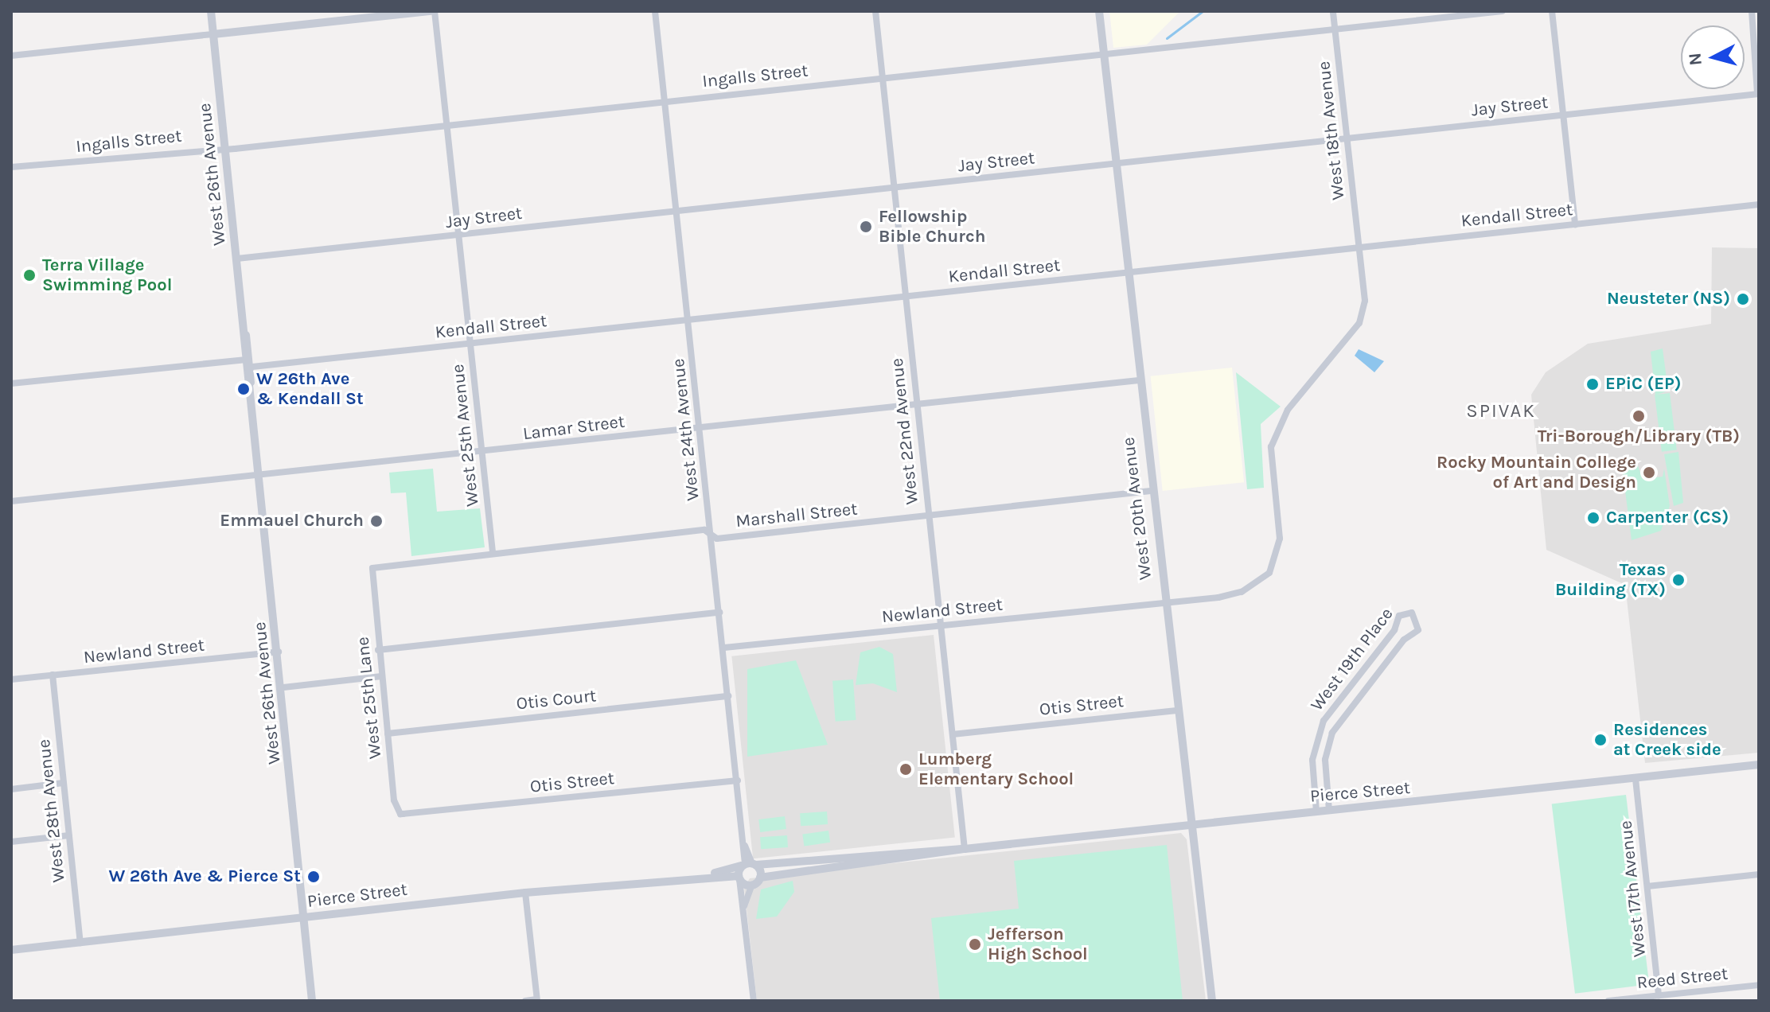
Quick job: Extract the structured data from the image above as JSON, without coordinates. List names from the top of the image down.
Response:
{
  "streets": {
    "street": [
      "Ingalls Street",
      "Jay Street",
      "West 18th Avenue",
      "West 26th Avenue",
      "Kendall Street",
      "Lamar Street",
      "West 24th Avenue",
      "West 22nd Avenue",
      "West 25th Avenue",
      "West 20th Avenue",
      "Marshall Street",
      "Newland Street",
      "West 19th Place",
      "West 25th Lane",
      "Otis Court",
      "Otis Street",
      "Pierce Street",
      "West 28th Avenue",
      "West 17th Avenue",
      "Reed Street"
    ]
  },
  "crossings": [
    ["Ingalls Street", "West 18th Avenue"],
    ["Ingalls Street", "West 26th Avenue"],
    ["Ingalls Street", "West 24th Avenue"],
    ["Ingalls Street", "West 22nd Avenue"],
    ["Ingalls Street", "West 25th Avenue"],
    ["Ingalls Street", "West 20th Avenue"],
    ["Jay Street", "West 18th Avenue"],
    ["Jay Street", "West 26th Avenue"],
    ["Jay Street", "West 24th Avenue"],
    ["Jay Street", "West 22nd Avenue"],
    ["Jay Street", "West 25th Avenue"],
    ["Jay Street", "West 20th Avenue"],
    ["West 18th Avenue", "Kendall Street"],
    ["West 18th Avenue", "Newland Street"],
    ["West 26th Avenue", "Kendall Street"],
    ["West 26th Avenue", "Lamar Street"],
    ["West 26th Avenue", "Newland Street"],
    ["West 26th Avenue", "Pierce Street"],
    ["Kendall Street", "West 24th Avenue"],
    ["Kendall Street", "West 22nd Avenue"],
    ["Kendall Street", "West 25th Avenue"],
    ["Kendall Street", "West 20th Avenue"],
    ["Lamar Street", "West 24th Avenue"],
    ["Lamar Street", "West 22nd Avenue"],
    ["Lamar Street", "West 25th Avenue"],
    ["Lamar Street", "West 20th Avenue"],
    ["West 24th Avenue", "Marshall Street"],
    ["West 24th Avenue", "Newland Street"],
    ["West 24th Avenue", "Otis Court"],
    ["West 24th Avenue", "Otis Street"],
    ["West 24th Avenue", "Pierce Street"],
    ["West 22nd Avenue", "Marshall Street"],
    ["West 22nd Avenue", "Newland Street"],
    ["West 22nd Avenue", "Otis Street"],
    ["West 22nd Avenue", "Pierce Street"],
    ["West 25th Avenue", "Marshall Street"],
    ["West 20th Avenue", "Marshall Street"],
    ["West 20th Avenue", "Newland Street"],
    ["West 20th Avenue", "Otis Street"],
    ["West 20th Avenue", "Pierce Street"],
    ["Marshall Street", "West 25th Lane"],
    ["Newland Street", "West 28th Avenue"],
    ["West 19th Place", "Pierce Street"],
    ["West 25th Lane", "Otis Court"],
    ["West 25th Lane", "Otis Street"],
    ["Pierce Street", "West 28th Avenue"],
    ["Pierce Street", "West 17th Avenue"],
    ["West 17th Avenue", "Reed Street"]
  ],
  "districts": ["SPIVAK"],
  "places": [
    "Fellowship Bible Church",
    "Terra Village Swimming Pool",
    "Neusteter (NS)",
    "EPiC (EP)",
    "W 26th Ave & Kendall St",
    "Tri-Borough/Library (TB)",
    "Rocky Mountain College of Art and Design",
    "Carpenter (CS)",
    "Emmauel Church",
    "Texas Building (TX)",
    "Residences at Creek side",
    "Lumberg Elementary School",
    "W 26th Ave & Pierce St",
    "Jefferson High School"
  ],
  "north": "left"
}
